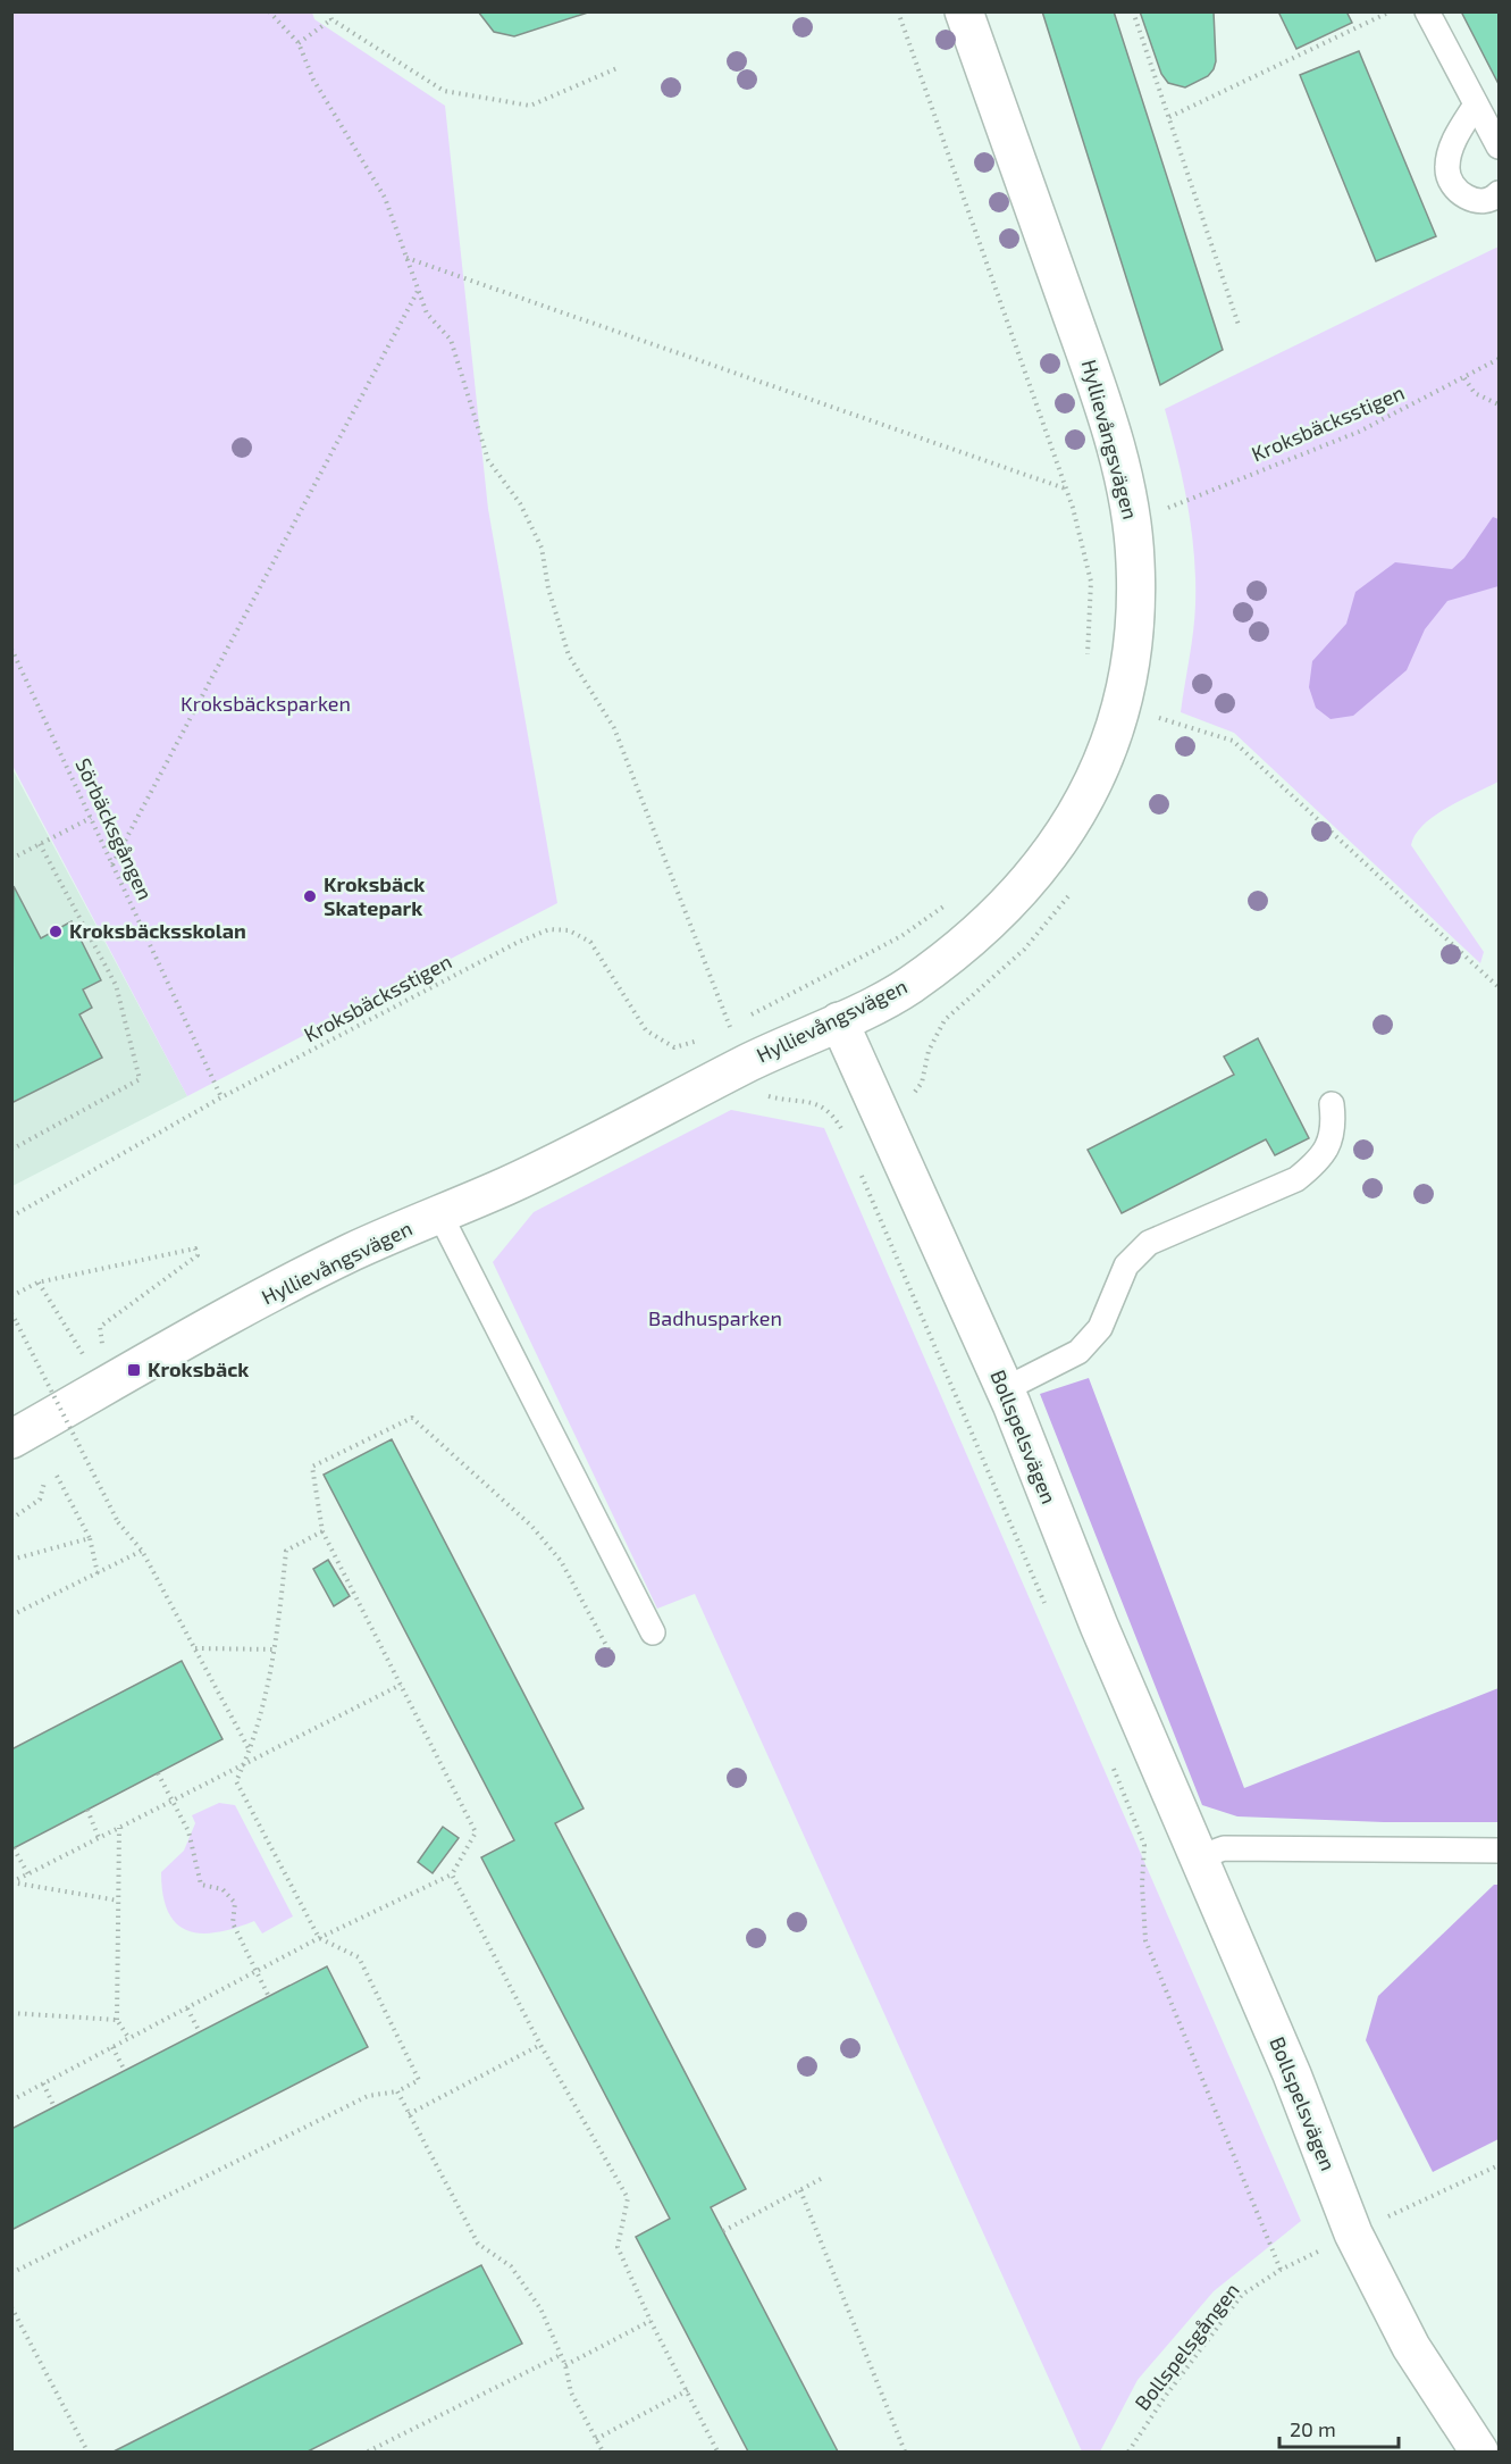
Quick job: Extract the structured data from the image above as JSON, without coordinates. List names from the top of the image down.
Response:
{
  "streets": {
    "street": ["Hyllievångsvägen", "Bollspelsvägen"],
    "path": ["Kroksbäcksstigen", "Sörbäcksgången", "Bollspelsgången"]
  },
  "crossings": [
    ["Kroksbäcksstigen", "Sörbäcksgången"],
    ["Hyllievångsvägen", "Bollspelsvägen"]
  ],
  "parks": ["Kroksbäcksparken", "Badhusparken"],
  "places": {
    "other": ["Kroksbäck Skatepark", "Kroksbäcksskolan"],
    "transit": ["Kroksbäck"]
  },
  "scale_bar": "20 m"
}
